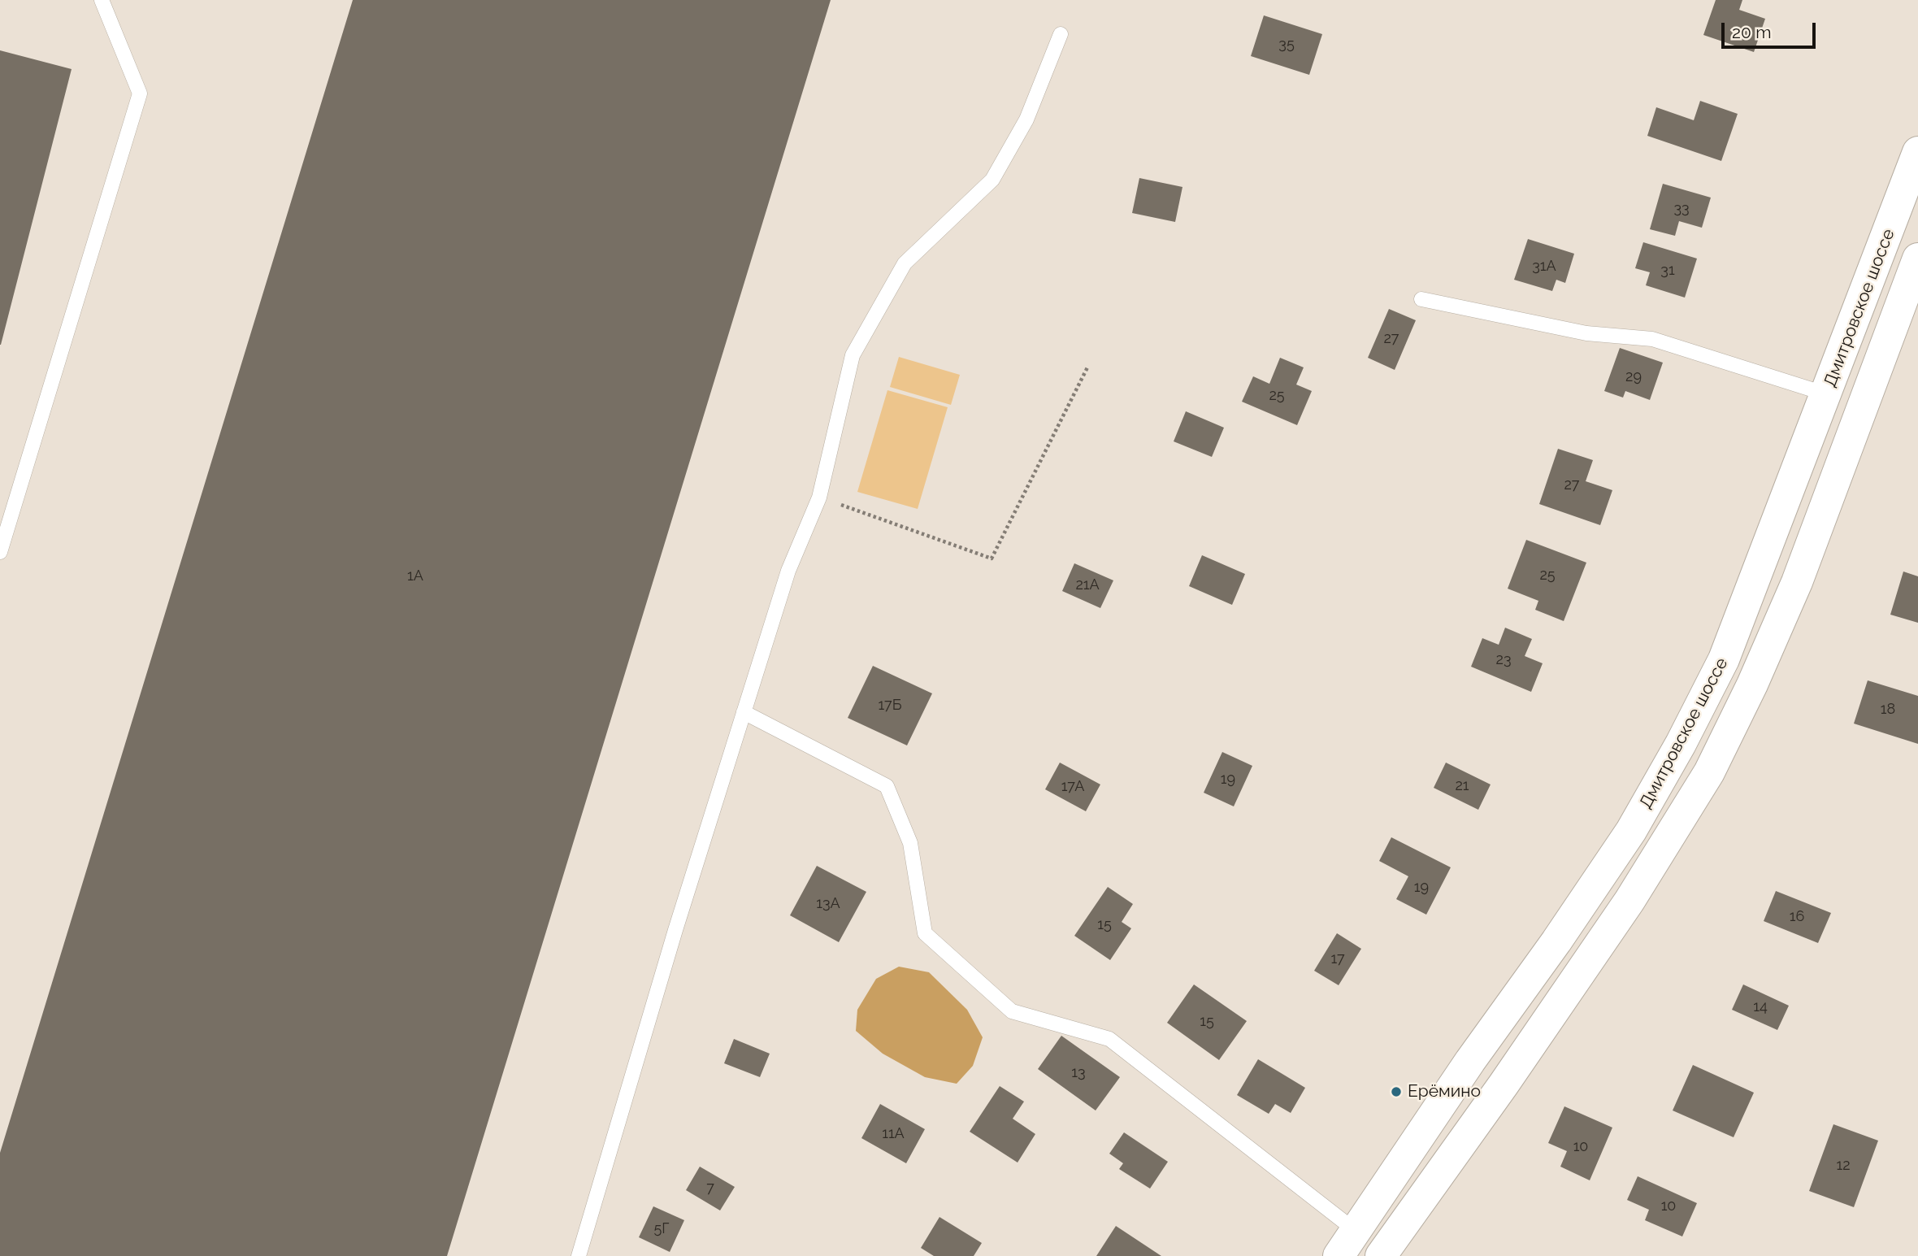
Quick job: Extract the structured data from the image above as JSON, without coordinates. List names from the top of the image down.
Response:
{
  "streets": {
    "highway": ["Дмитровское шоссе"]
  },
  "places": ["Ерёмино"],
  "house_numbers": [
    "35",
    "33",
    "31А",
    "31",
    "27",
    "29",
    "25",
    "27",
    "25",
    "1А",
    "21А",
    "23",
    "17Б",
    "18",
    "19",
    "21",
    "17А",
    "19",
    "13А",
    "16",
    "15",
    "17",
    "14",
    "15",
    "13",
    "11А",
    "10",
    "12",
    "7",
    "10",
    "5Г"
  ],
  "scale_bar": "20 m"
}
